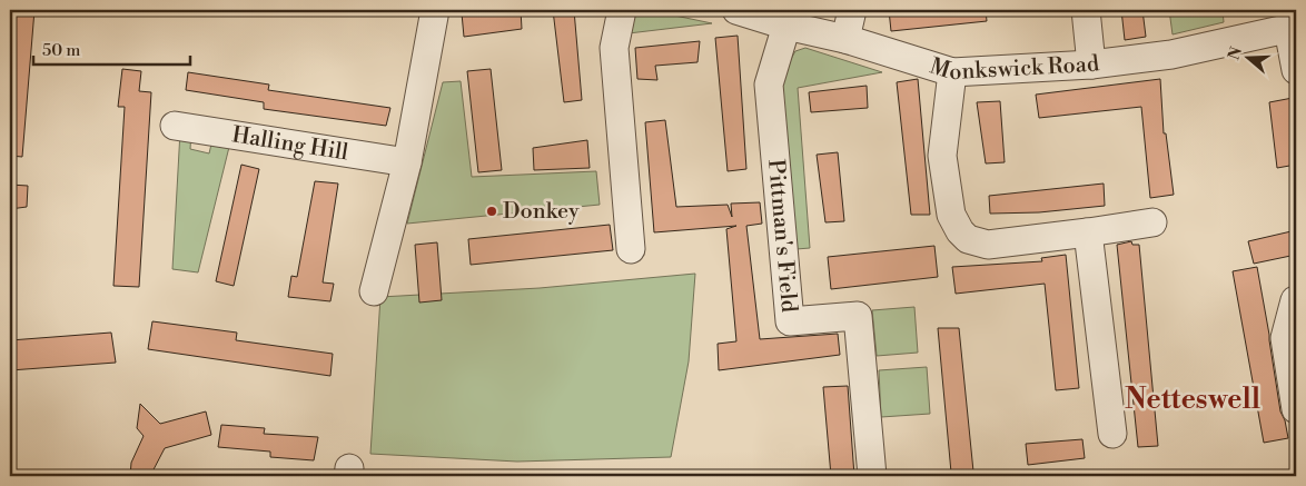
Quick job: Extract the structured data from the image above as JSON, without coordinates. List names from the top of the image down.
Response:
{
  "streets": {
    "street": ["Monkswick Road", "Halling Hill", "Pittman's Field"]
  },
  "crossings": [
    ["Monkswick Road", "Pittman's Field"]
  ],
  "districts": ["Netteswell"],
  "places": ["Donkey"],
  "scale_bar": "50 m",
  "north": "left"
}
